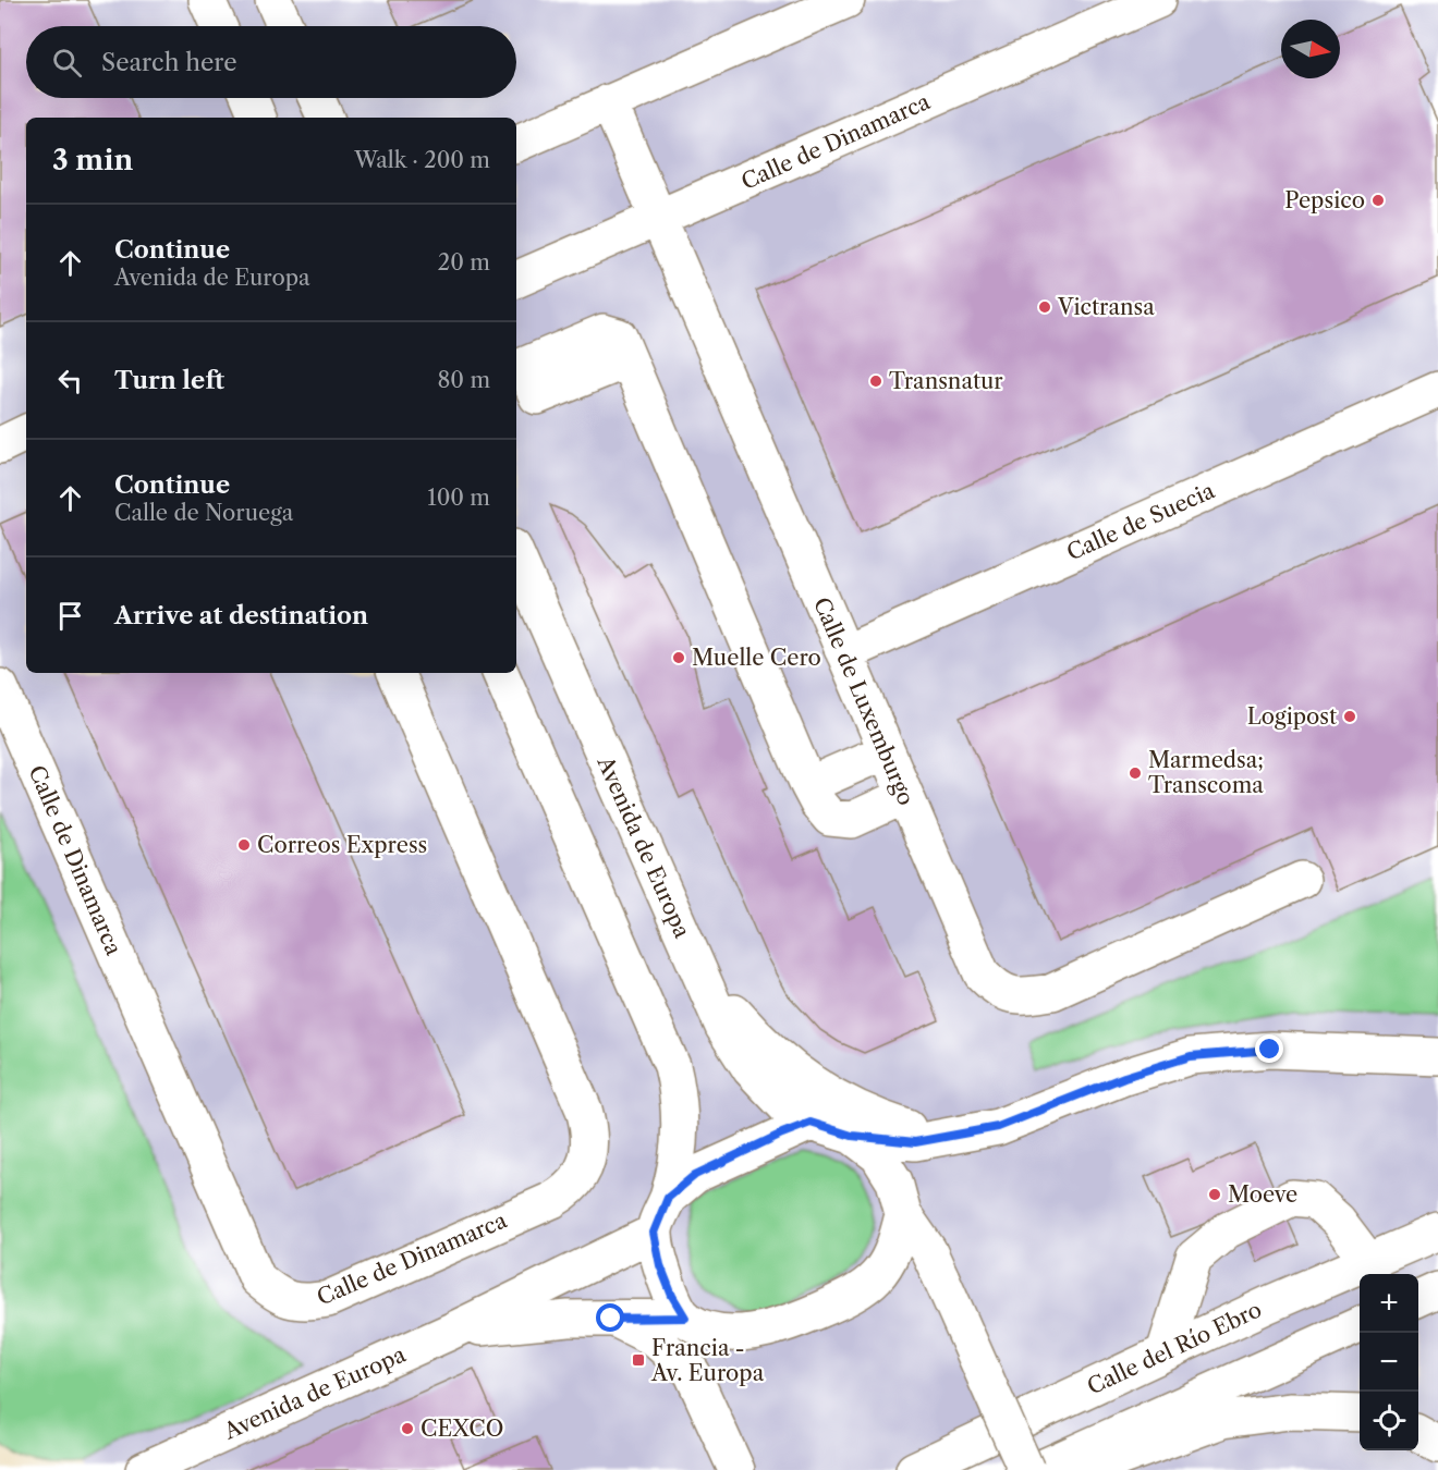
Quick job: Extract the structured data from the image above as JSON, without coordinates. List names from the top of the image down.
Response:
{
  "streets": {
    "street": [
      "Calle de Dinamarca",
      "Calle de Suecia",
      "Calle de Luxemburgo",
      "Avenida de Europa",
      "Calle del Río Ebro"
    ]
  },
  "crossings": [
    ["Calle de Dinamarca", "Calle de Luxemburgo"],
    ["Calle de Suecia", "Calle de Luxemburgo"]
  ],
  "places": {
    "other": [
      "Pepsico",
      "Victransa",
      "Transnatur",
      "Muelle Cero",
      "Logipost",
      "Marmedsa; Transcoma",
      "Correos Express",
      "Moeve",
      "CEXCO"
    ],
    "transit": ["Francia - Av. Europa"]
  },
  "north": "right",
  "page": {
    "search": "Search here",
    "heading": ["3 min", "Walk · 200 m"],
    "list": [
      ["Continue", "Avenida de Europa", "20 m"],
      ["Turn left", "80 m"],
      ["Continue", "Calle de Noruega", "100 m"],
      "Arrive at destination"
    ],
    "map_buttons": ["+", "−"]
  }
}
